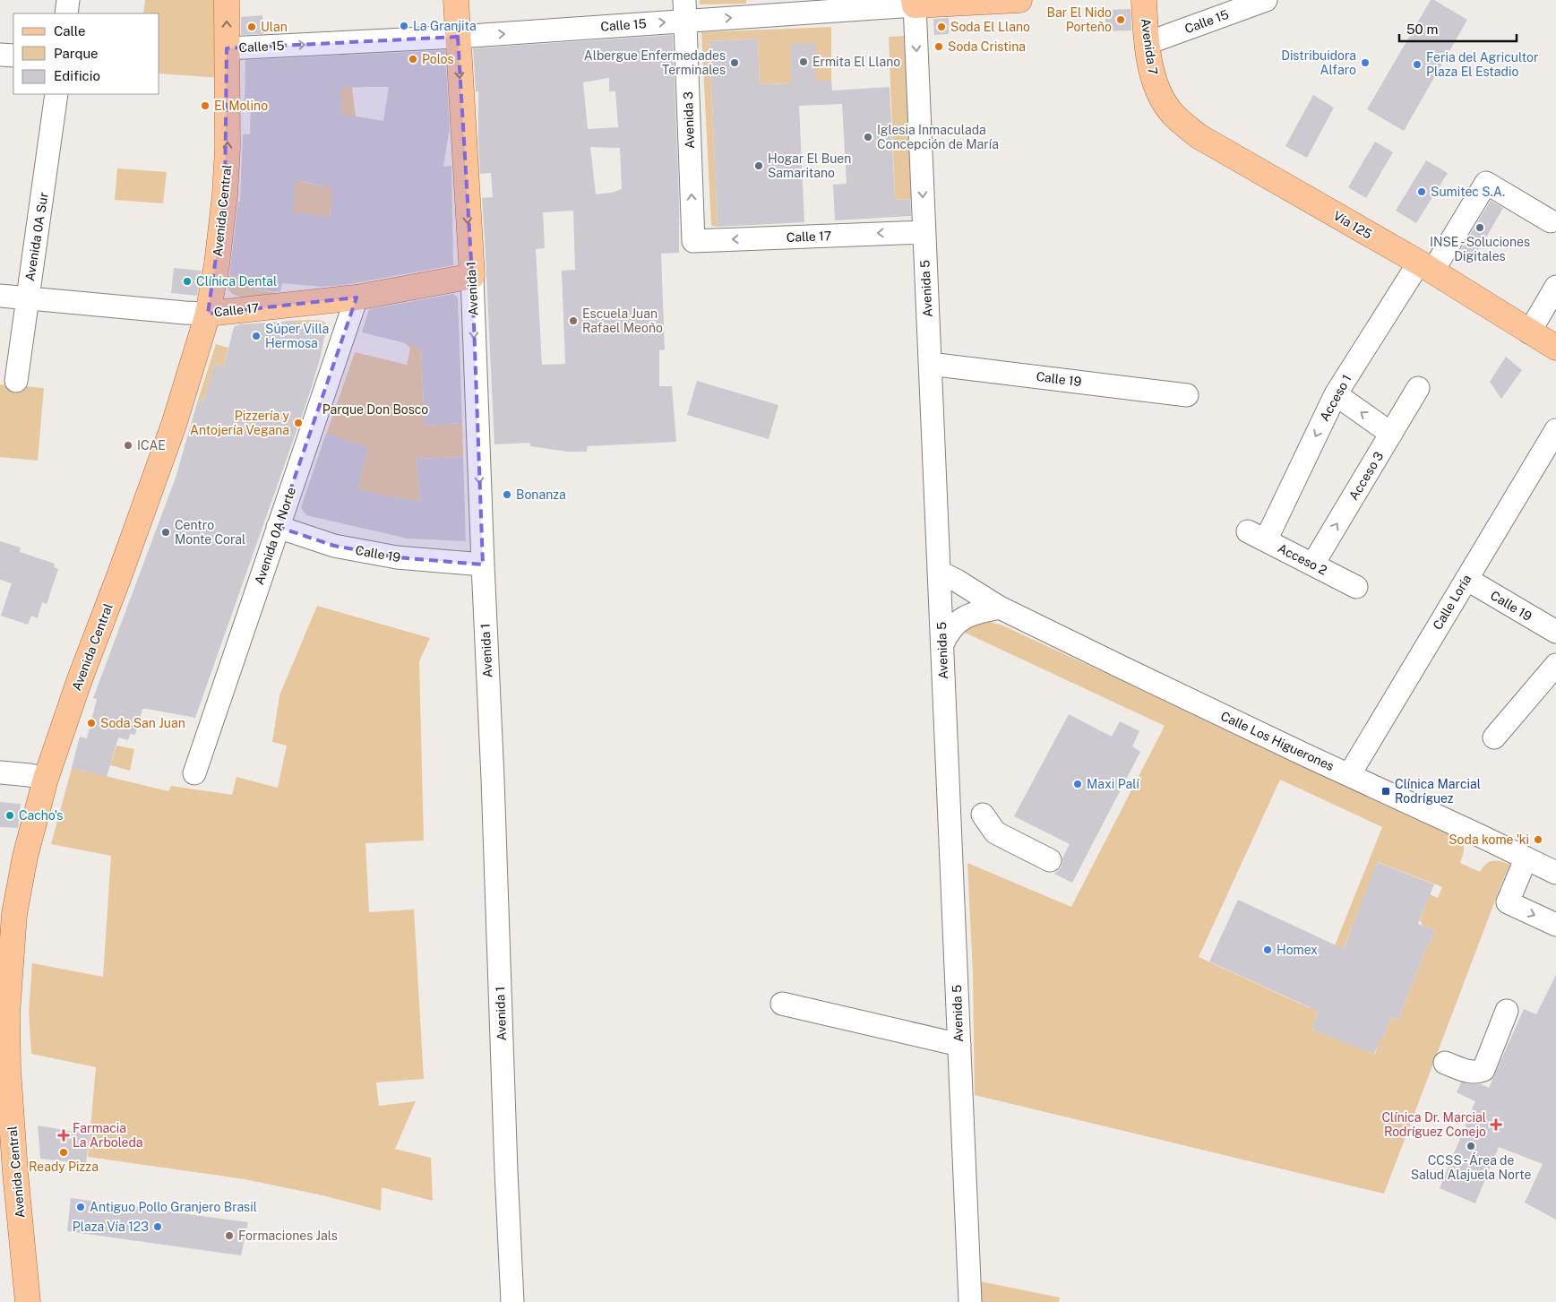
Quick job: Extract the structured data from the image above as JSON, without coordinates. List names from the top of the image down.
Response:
{
  "streets": {
    "main road": [
      "Calle 15",
      "Avenida 7",
      "Avenida Central",
      "Vía 125",
      "Calle 17",
      "Avenida 1"
    ],
    "street": [
      "Avenida 3",
      "Avenida 0A Sur",
      "Avenida 5",
      "Calle 19",
      "Acceso 1",
      "Acceso 3",
      "Avenida 0A Norte",
      "Acceso 2",
      "Calle Loría",
      "Calle Los Higuerones"
    ]
  },
  "crossings": [
    ["Calle 15", "Avenida 7"],
    ["Calle 15", "Avenida 3"],
    ["Calle 15", "Avenida Central"],
    ["Calle 15", "Avenida 1"],
    ["Calle 15", "Avenida 5"],
    ["Avenida 7", "Vía 125"],
    ["Avenida 3", "Calle 17"],
    ["Avenida Central", "Calle 17"],
    ["Vía 125", "Acceso 1"],
    ["Avenida 0A Sur", "Calle 17"],
    ["Calle 17", "Avenida 1"],
    ["Calle 17", "Avenida 5"],
    ["Calle 17", "Avenida 0A Norte"],
    ["Avenida 1", "Calle 19"],
    ["Avenida 5", "Calle 19"],
    ["Avenida 5", "Calle Los Higuerones"],
    ["Calle 19", "Avenida 0A Norte"],
    ["Calle 19", "Calle Loría"],
    ["Acceso 1", "Acceso 2"],
    ["Acceso 3", "Acceso 2"],
    ["Calle Loría", "Calle Los Higuerones"]
  ],
  "one_way": [
    "Calle 15",
    "Avenida 3",
    "Avenida 1",
    "Acceso 3"
  ],
  "parks": ["Parque Don Bosco"],
  "places": {
    "other": [
      "Bar El Nido Porteño",
      "La Granjita",
      "Ulan",
      "Soda El Llano",
      "Soda Cristina",
      "Polos",
      "Ermita El Llano",
      "Albergue Enfermedades Terminales",
      "Distribuidora Alfaro",
      "Feria del Agricultor Plaza El Estadio",
      "El Molino",
      "Iglesia Inmaculada Concepción de María",
      "Hogar El Buen Samaritano",
      "Sumitec S.A.",
      "INSE - Soluciones Digitales",
      "Clínica Dental",
      "Escuela Juan Rafael Meoño",
      "Súper Villa Hermosa",
      "Pizzería y Antojería Vegana",
      "ICAE",
      "Bonanza",
      "Centro Monte Coral",
      "Soda San Juan",
      "Maxi Palí",
      "Cacho's",
      "Soda kome 'ki",
      "Homex",
      "CCSS - Área de Salud Alajuela Norte",
      "Ready Pizza",
      "Antiguo Pollo Granjero Brasil",
      "Plaza Vía 123",
      "Formaciones Jals"
    ],
    "transit": ["Clínica Marcial Rodríguez"],
    "health": ["Clínica Dr. Marcial Rodríguez Conejo", "Farmacia La Arboleda"]
  },
  "legend": ["Calle", "Parque", "Edificio"],
  "scale_bar": "50 m"
}
